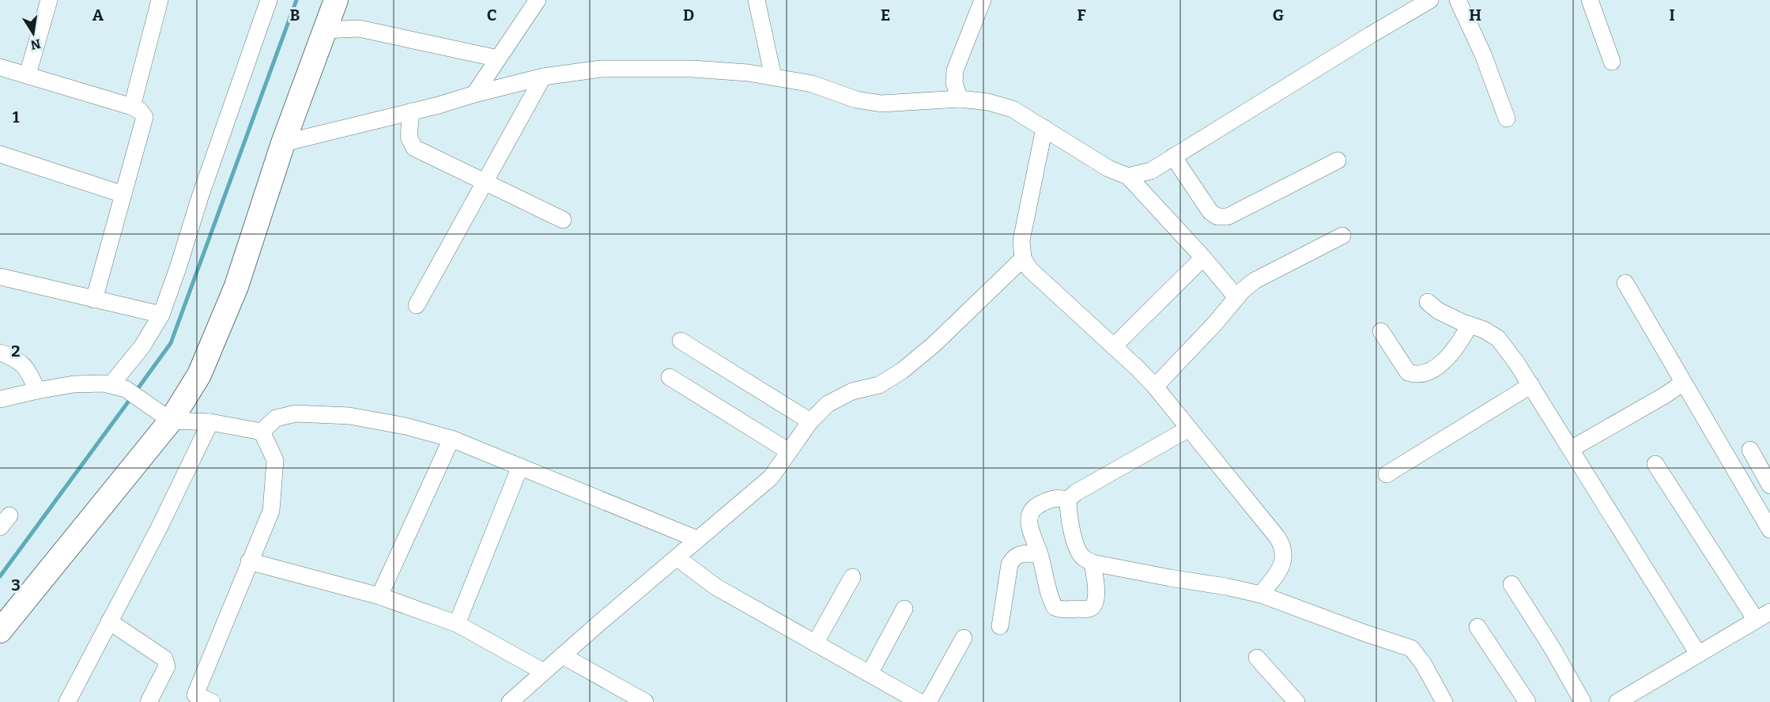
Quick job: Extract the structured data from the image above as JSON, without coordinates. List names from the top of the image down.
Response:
{
  "north": "bottom",
  "grid": {
    "columns": [
      "A",
      "B",
      "C",
      "D",
      "E",
      "F",
      "G",
      "H",
      "I"
    ],
    "rows": ["1", "2", "3"]
  }
}
